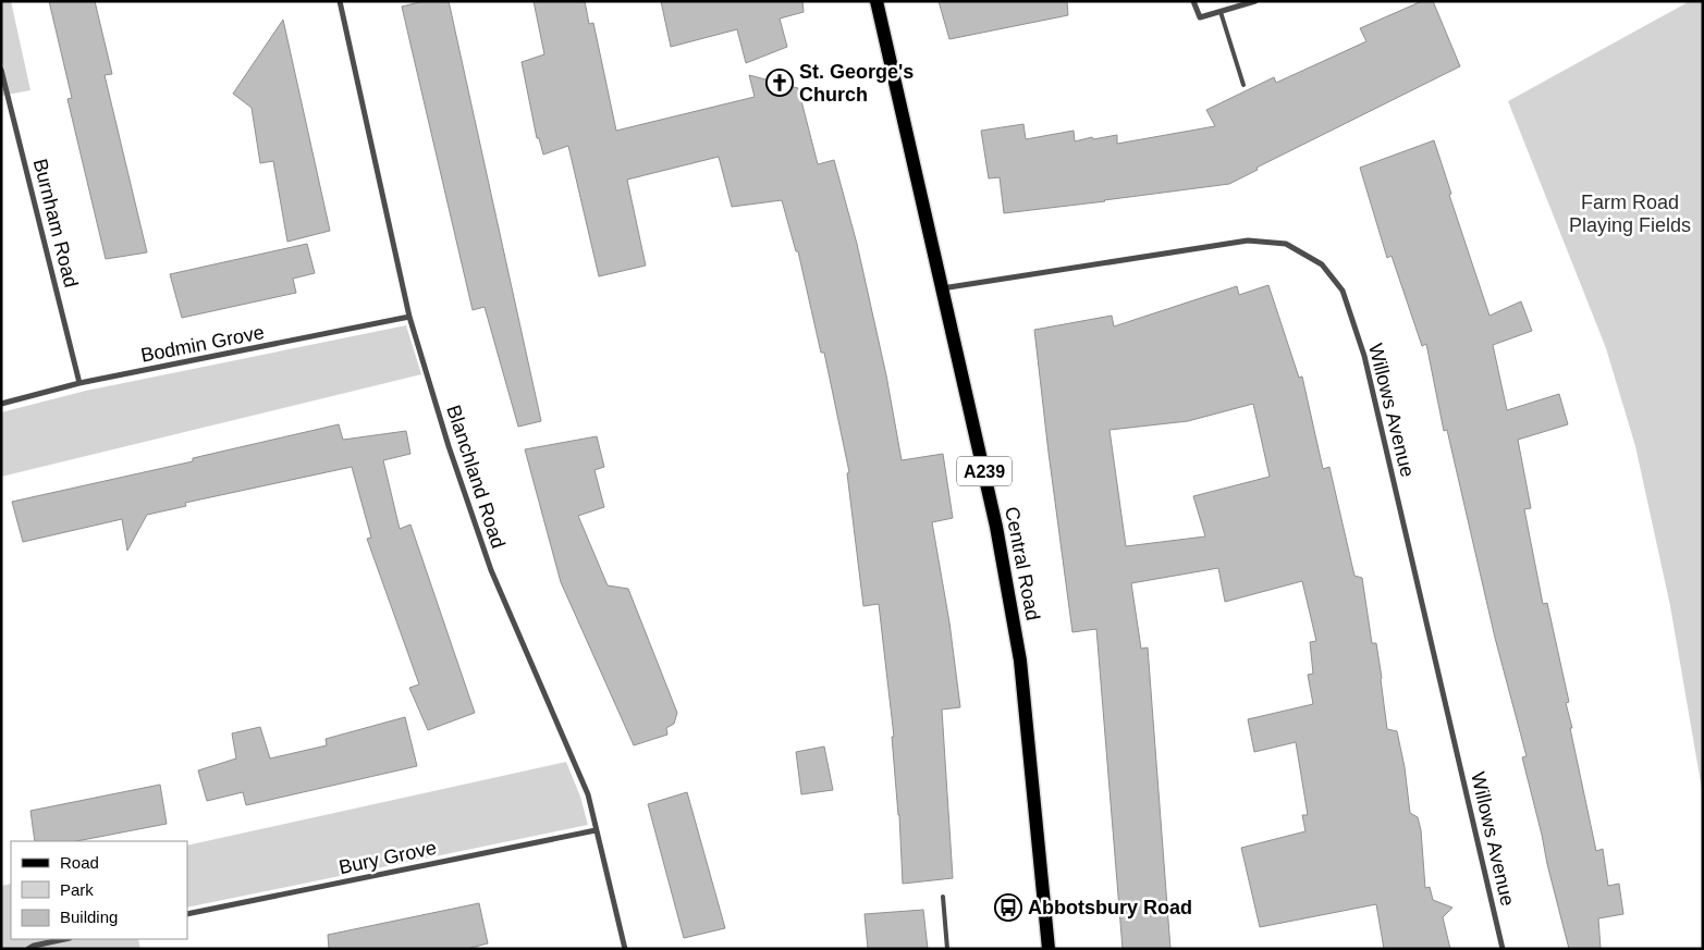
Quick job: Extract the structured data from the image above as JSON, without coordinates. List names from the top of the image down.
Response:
{
  "streets": {
    "main road": ["A239", "Central Road"],
    "street": [
      "Burnham Road",
      "Bodmin Grove",
      "Willows Avenue",
      "Blanchland Road",
      "Bury Grove"
    ]
  },
  "crossings": [
    ["Burnham Road", "Bodmin Grove"],
    ["Bodmin Grove", "Blanchland Road"],
    ["Willows Avenue", "Central Road"],
    ["Blanchland Road", "Bury Grove"]
  ],
  "parks": ["Farm Road Playing Fields"],
  "places": {
    "church": ["St. George's Church"],
    "bus stop": ["Abbotsbury Road"]
  },
  "legend": ["Road", "Park", "Building"]
}
